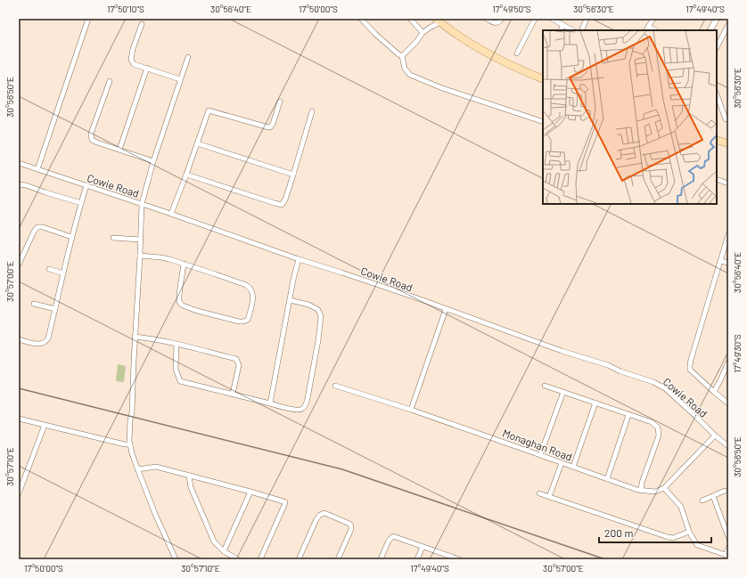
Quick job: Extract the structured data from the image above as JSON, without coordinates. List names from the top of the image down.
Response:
{
  "streets": {
    "street": ["Cowie Road", "Monaghan Road"]
  },
  "scale_bar": "200 m",
  "coordinates": [
    "17°50'10\"S",
    "30°56'40\"E",
    "17°50'00\"S",
    "17°49'50\"S",
    "30°56'30\"E",
    "17°49'40\"S",
    "30°56'50\"E",
    "30°57'00\"E",
    "17°49'30\"S",
    "30°57'10\"E"
  ]
}
